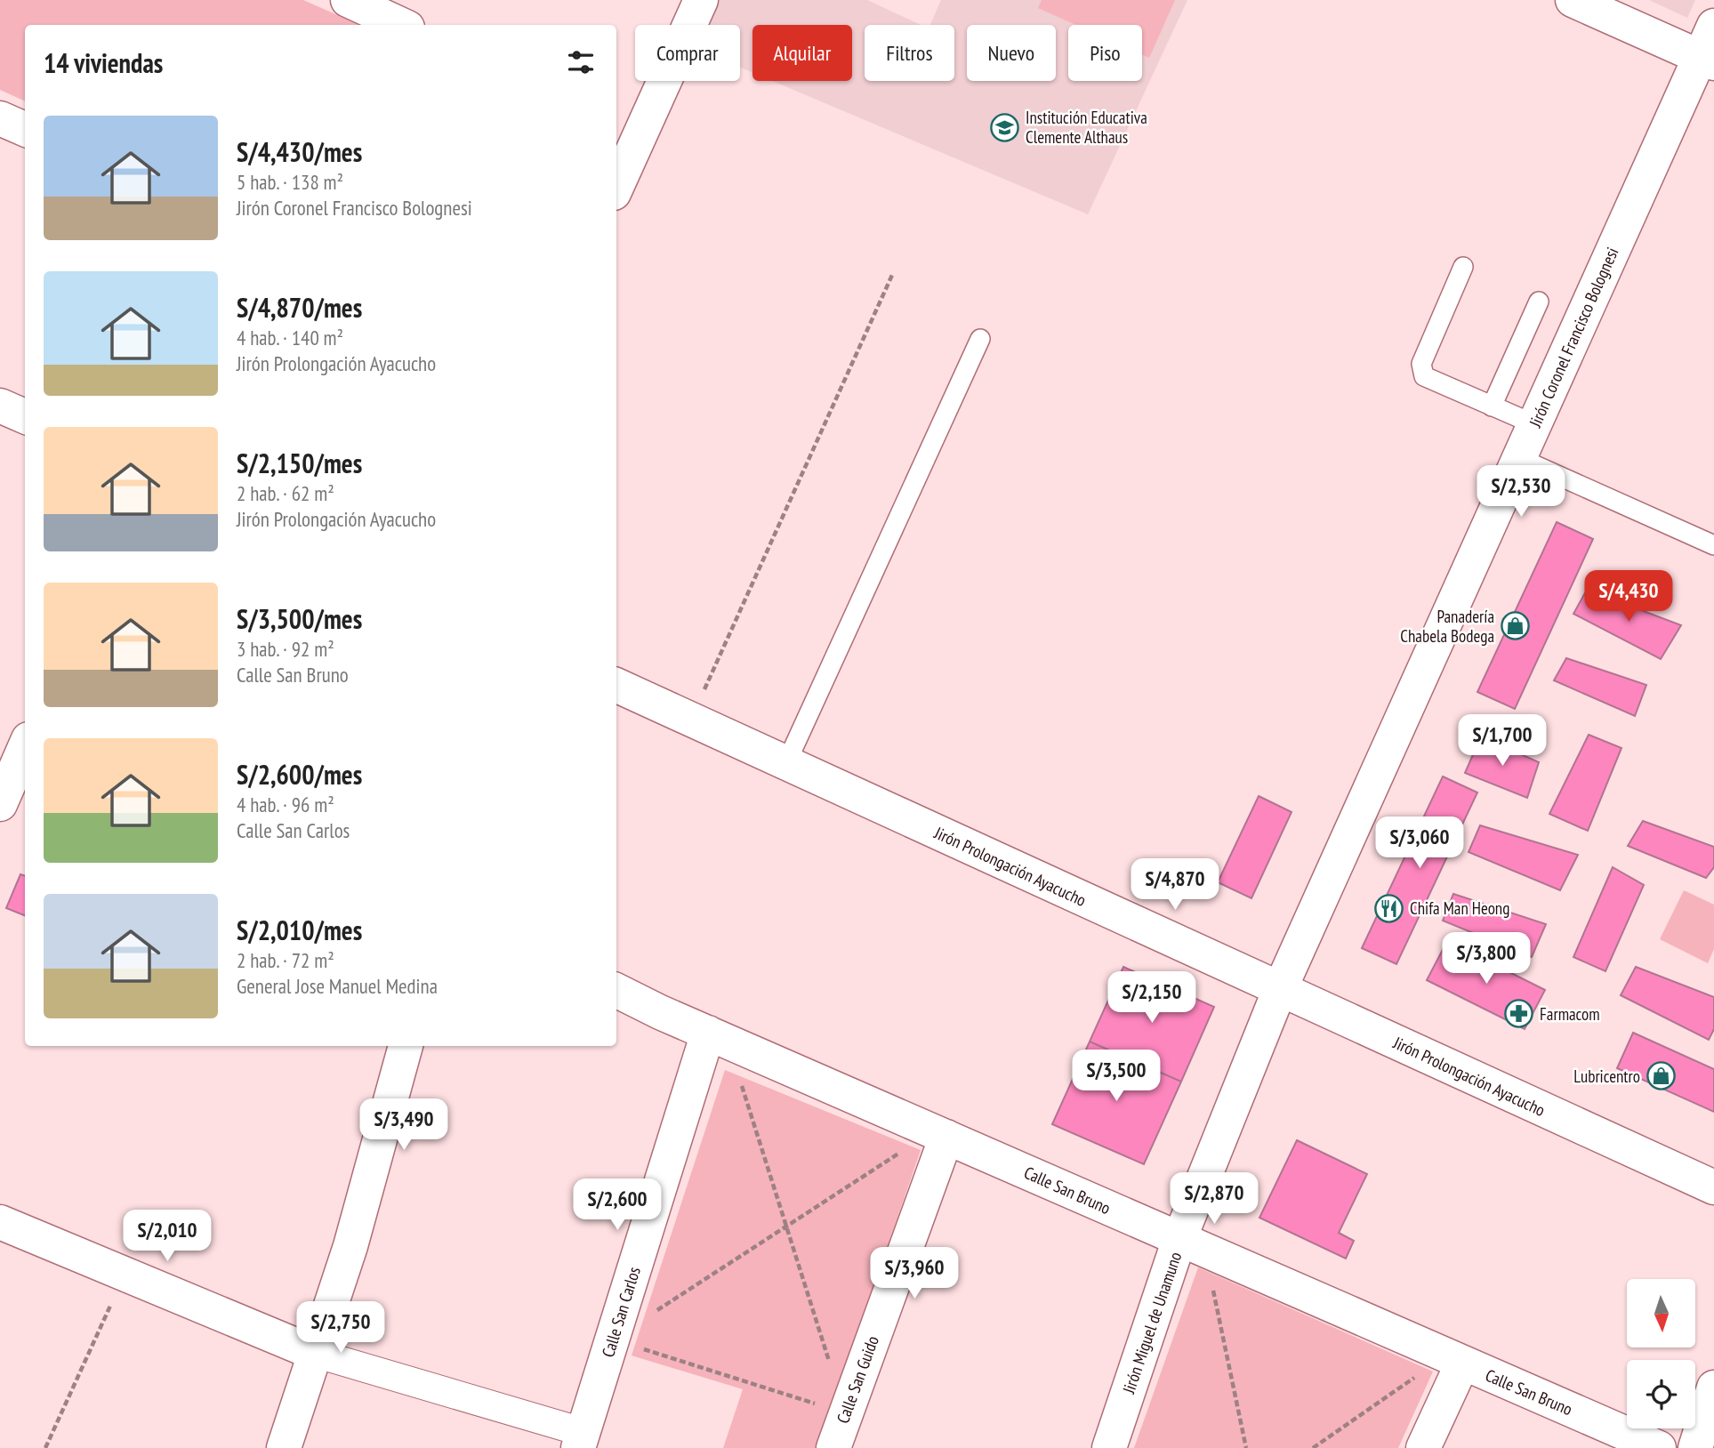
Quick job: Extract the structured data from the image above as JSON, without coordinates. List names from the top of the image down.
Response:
{
  "streets": {
    "street": [
      "Jirón Coronel Francisco Bolognesi",
      "Jirón Prolongación Ayacucho",
      "Calle San Bruno",
      "Calle San Carlos",
      "Jirón Miguel de Unamuno",
      "Calle San Guido"
    ]
  },
  "crossings": [
    ["Jirón Coronel Francisco Bolognesi", "Jirón Prolongación Ayacucho"],
    ["Jirón Coronel Francisco Bolognesi", "Jirón Miguel de Unamuno"],
    ["Jirón Prolongación Ayacucho", "Jirón Miguel de Unamuno"],
    ["Calle San Bruno", "Calle San Carlos"],
    ["Calle San Bruno", "Jirón Miguel de Unamuno"],
    ["Calle San Bruno", "Calle San Guido"]
  ],
  "places": {
    "school or university": ["Institución Educativa Clemente Althaus"],
    "shop": ["Panadería Chabela Bodega", "Lubricentro"],
    "restaurant": ["Chifa Man Heong"],
    "pharmacy": ["Farmacom"]
  },
  "north": "bottom",
  "page": {
    "chip": [
      "Comprar",
      "Alquilar",
      "Filtros",
      "Nuevo",
      "Piso"
    ],
    "heading": "14 viviendas",
    "list": [
      {
        "name": "S/4,430/mes",
        "note": "5 hab. · 138 m² · Jirón Coronel Francisco Bolognesi"
      },
      {
        "name": "S/4,870/mes",
        "note": "4 hab. · 140 m² · Jirón Prolongación Ayacucho"
      },
      {
        "name": "S/2,150/mes",
        "note": "2 hab. · 62 m² · Jirón Prolongación Ayacucho"
      },
      {
        "name": "S/3,500/mes",
        "note": "3 hab. · 92 m² · Calle San Bruno"
      },
      {
        "name": "S/2,600/mes",
        "note": "4 hab. · 96 m² · Calle San Carlos"
      },
      {
        "name": "S/2,010/mes",
        "note": "2 hab. · 72 m² · General Jose Manuel Medina"
      }
    ],
    "price": [
      "S/2,530",
      "S/4,430",
      "S/1,700",
      "S/3,060",
      "S/4,870",
      "S/3,800",
      "S/2,150",
      "S/3,500",
      "S/3,490",
      "S/2,870",
      "S/2,600",
      "S/2,010",
      "S/3,960",
      "S/2,750"
    ]
  }
}
